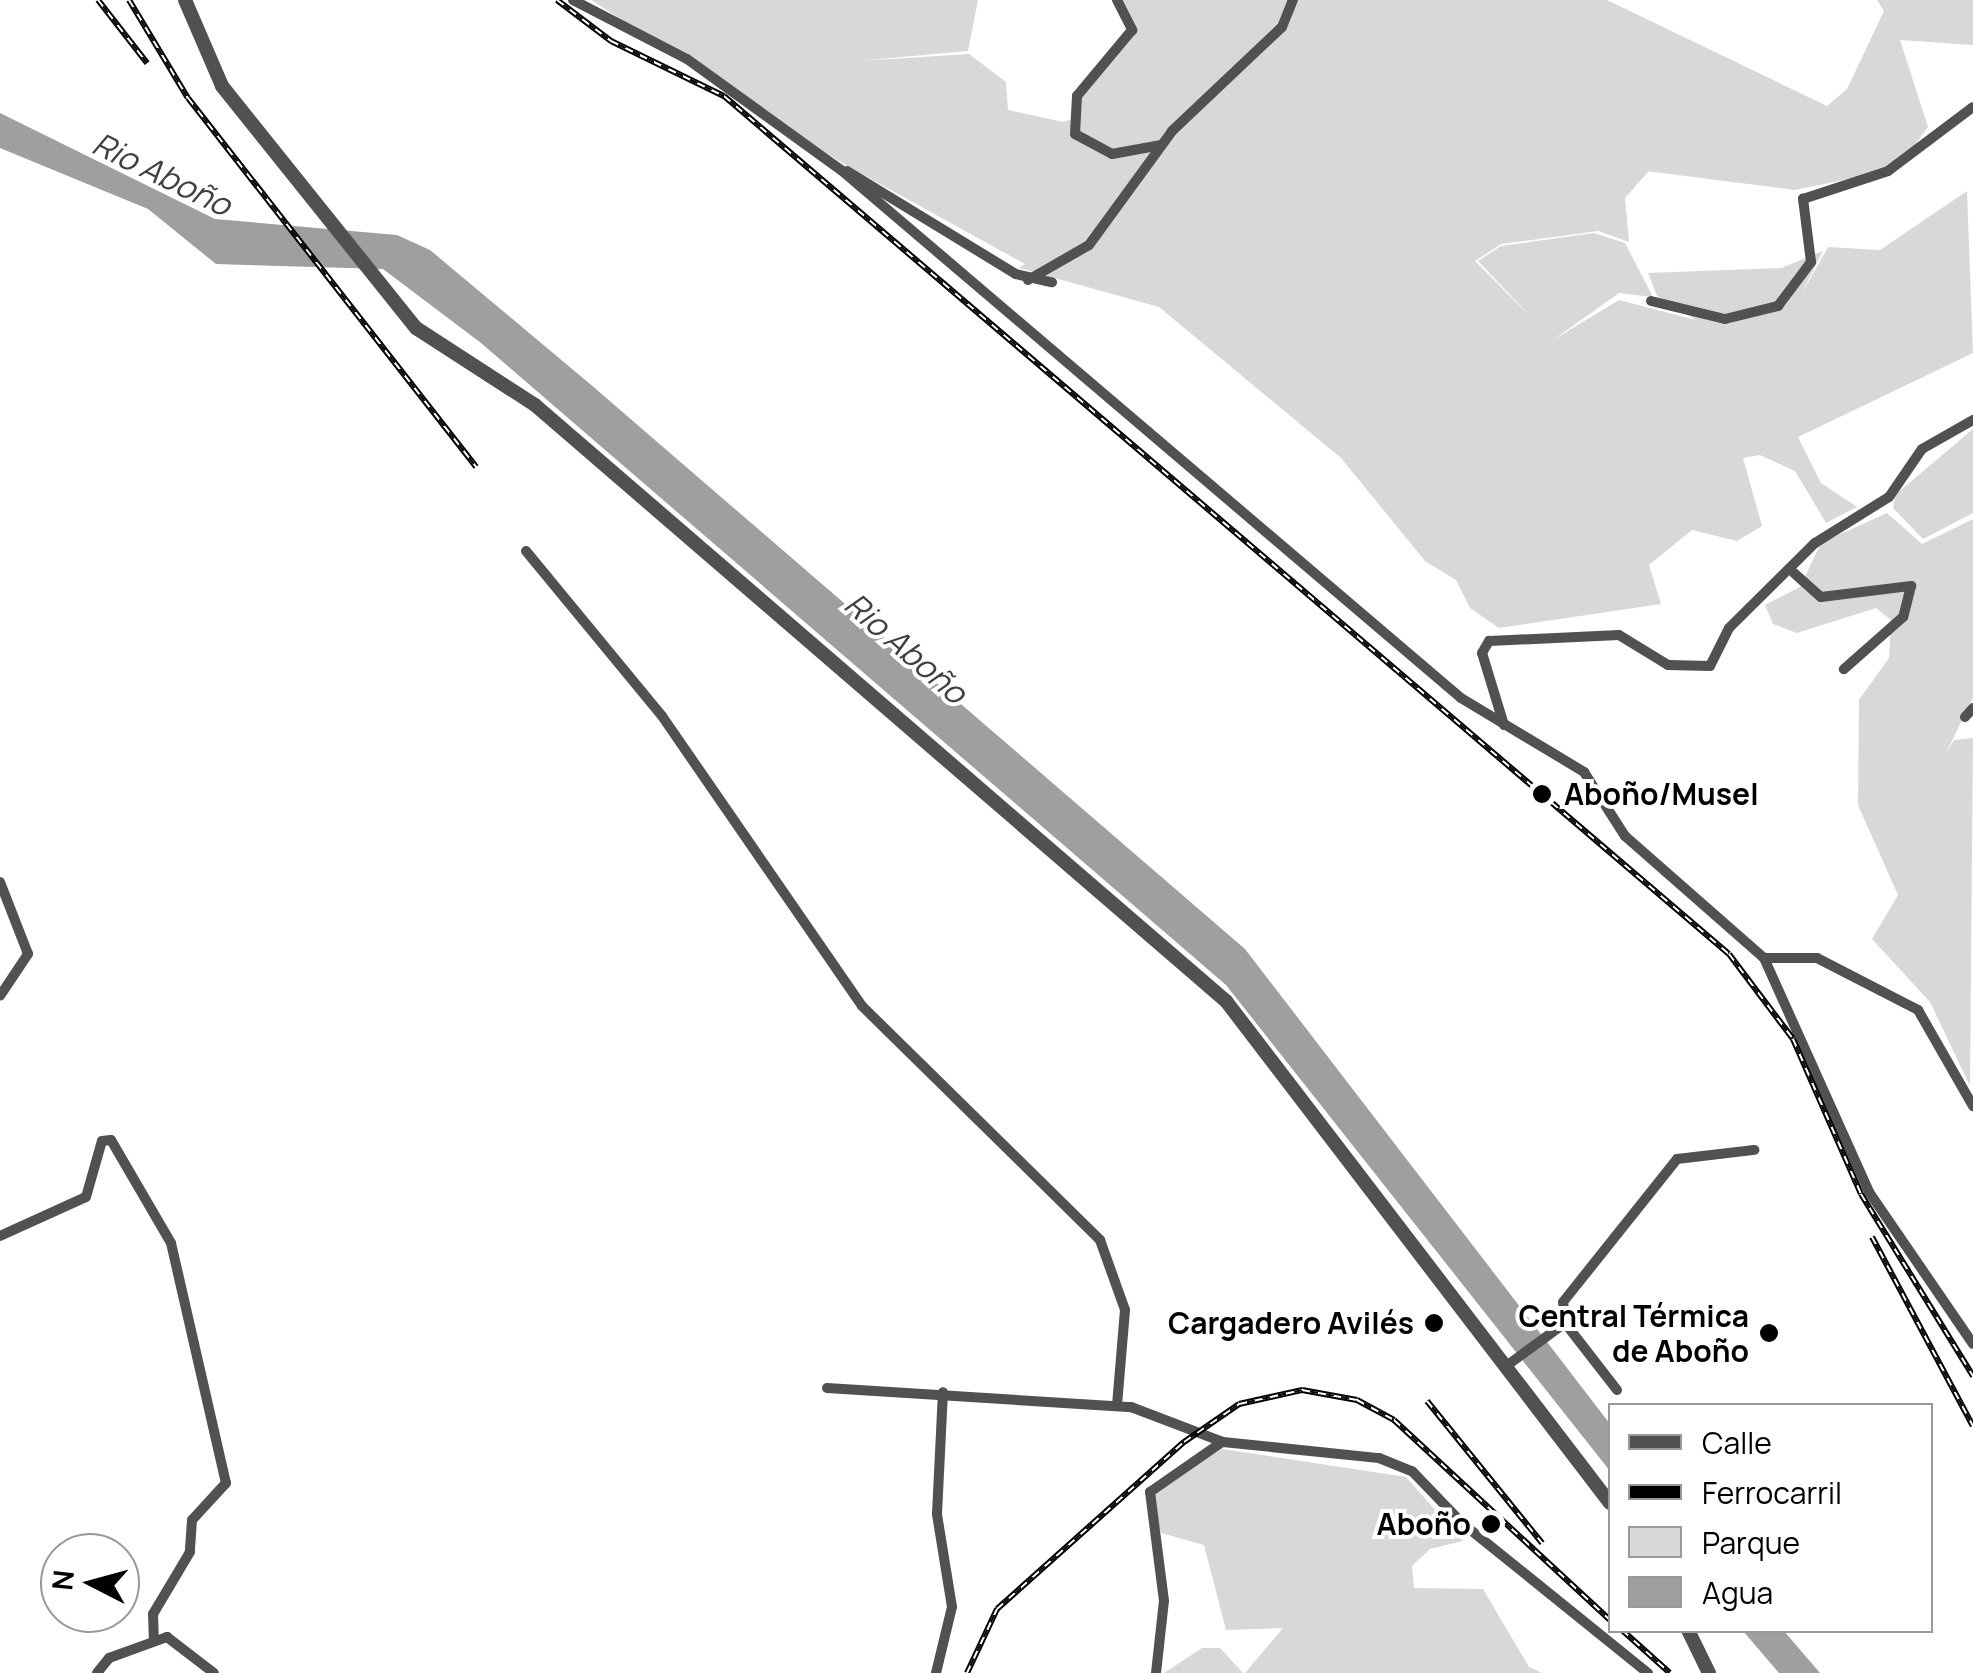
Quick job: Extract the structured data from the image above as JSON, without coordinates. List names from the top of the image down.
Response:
{
  "water": ["Rio Aboño"],
  "places": [
    "Aboño/Musel",
    "Cargadero Avilés",
    "Central Térmica de Aboño",
    "Aboño"
  ],
  "legend": [
    "Calle",
    "Ferrocarril",
    "Parque",
    "Agua"
  ],
  "north": "left"
}
